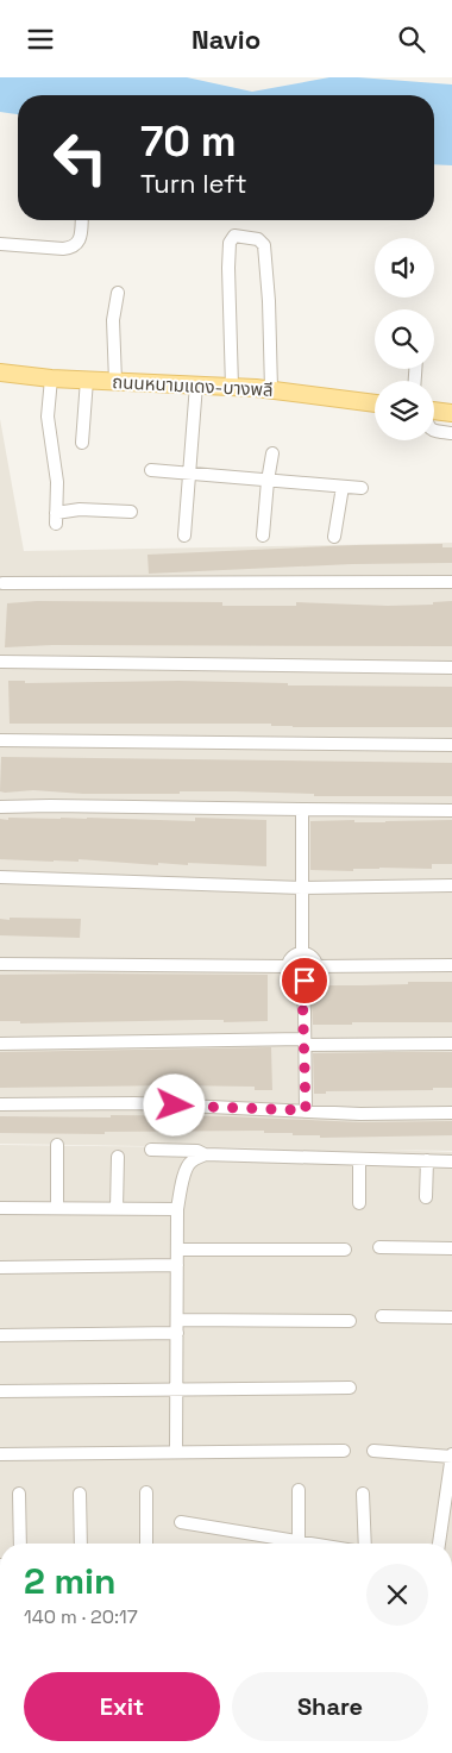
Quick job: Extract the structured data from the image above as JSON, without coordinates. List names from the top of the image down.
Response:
{
  "streets": {
    "main road": ["ถนนหนามแดง-บางพลี"]
  },
  "page": {
    "header": "Navio",
    "turn": ["70 m", "Turn left"],
    "heading": ["2 min", "140 m · 20:17"],
    "buttons": ["Exit", "Share"]
  }
}
